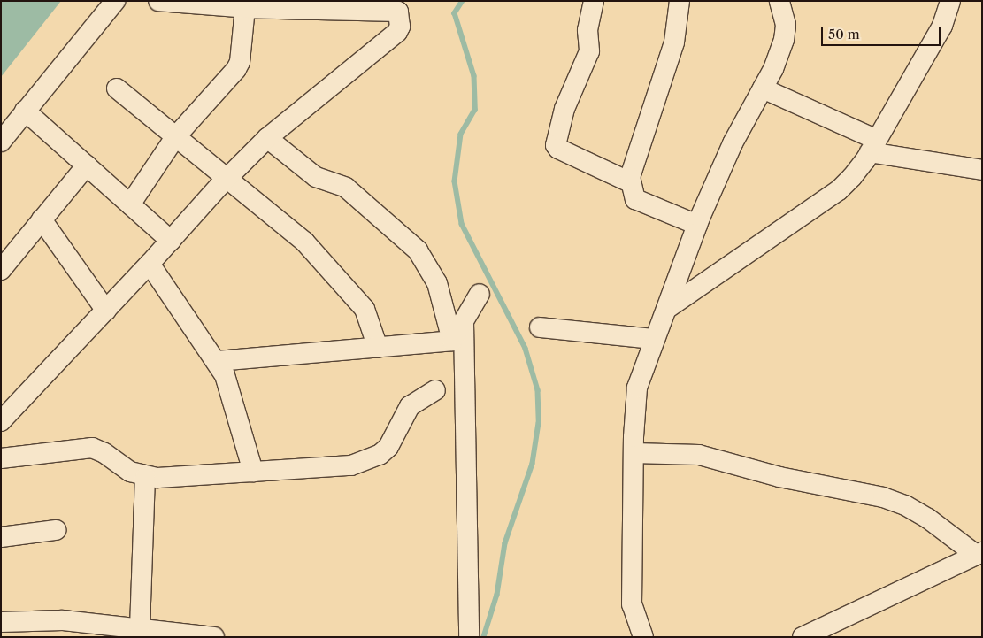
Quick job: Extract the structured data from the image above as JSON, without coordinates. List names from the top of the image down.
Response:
{
  "scale_bar": "50 m"
}
